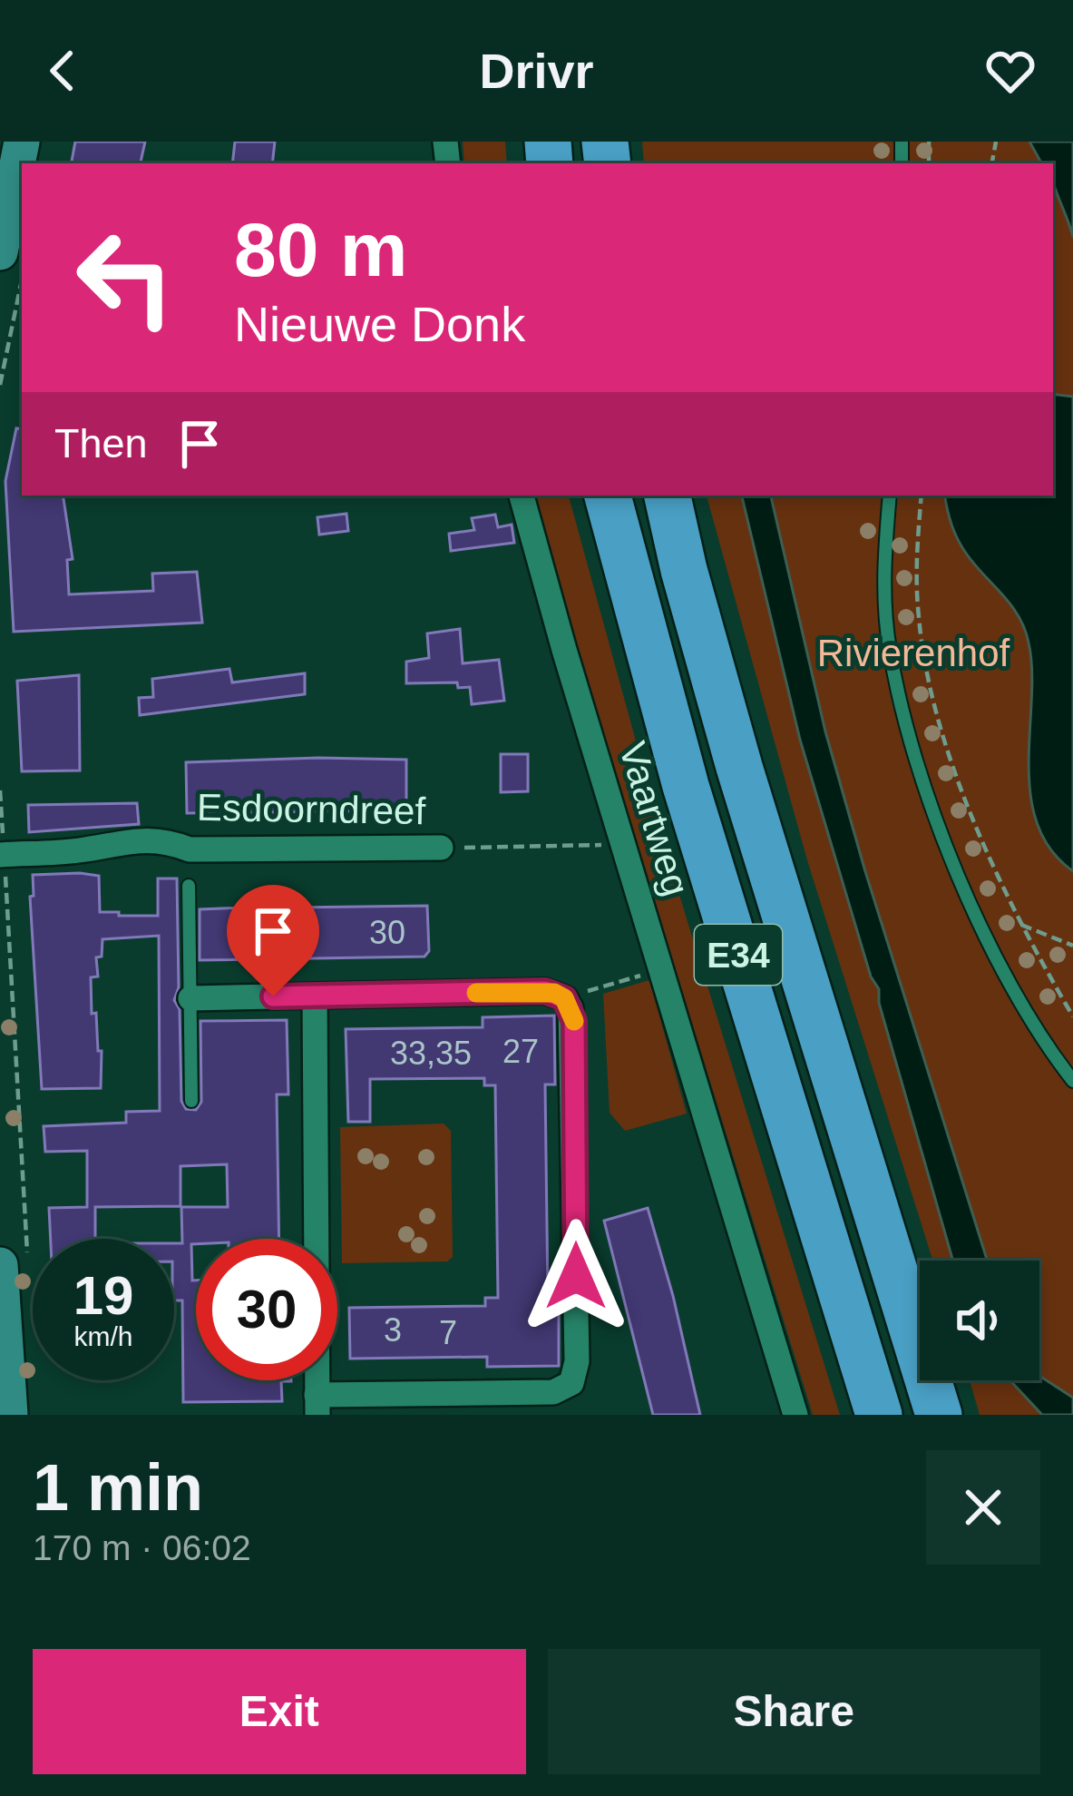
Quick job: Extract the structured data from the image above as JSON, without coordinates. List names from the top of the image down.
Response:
{
  "streets": {
    "highway": ["E34"],
    "street": ["Esdoorndreef", "Vaartweg"]
  },
  "crossings": [
    ["Esdoorndreef", "Vaartweg"]
  ],
  "parks": ["Rivierenhof"],
  "house_numbers": [
    "30",
    "27",
    "33,35",
    "3",
    "7"
  ],
  "page": {
    "header": "Drivr",
    "turn": ["80 m", "Nieuwe Donk"],
    "then": "Then",
    "speed": "19 km/h",
    "limit": "30",
    "heading": ["1 min", "170 m · 06:02"],
    "buttons": ["Exit", "Share"]
  }
}
